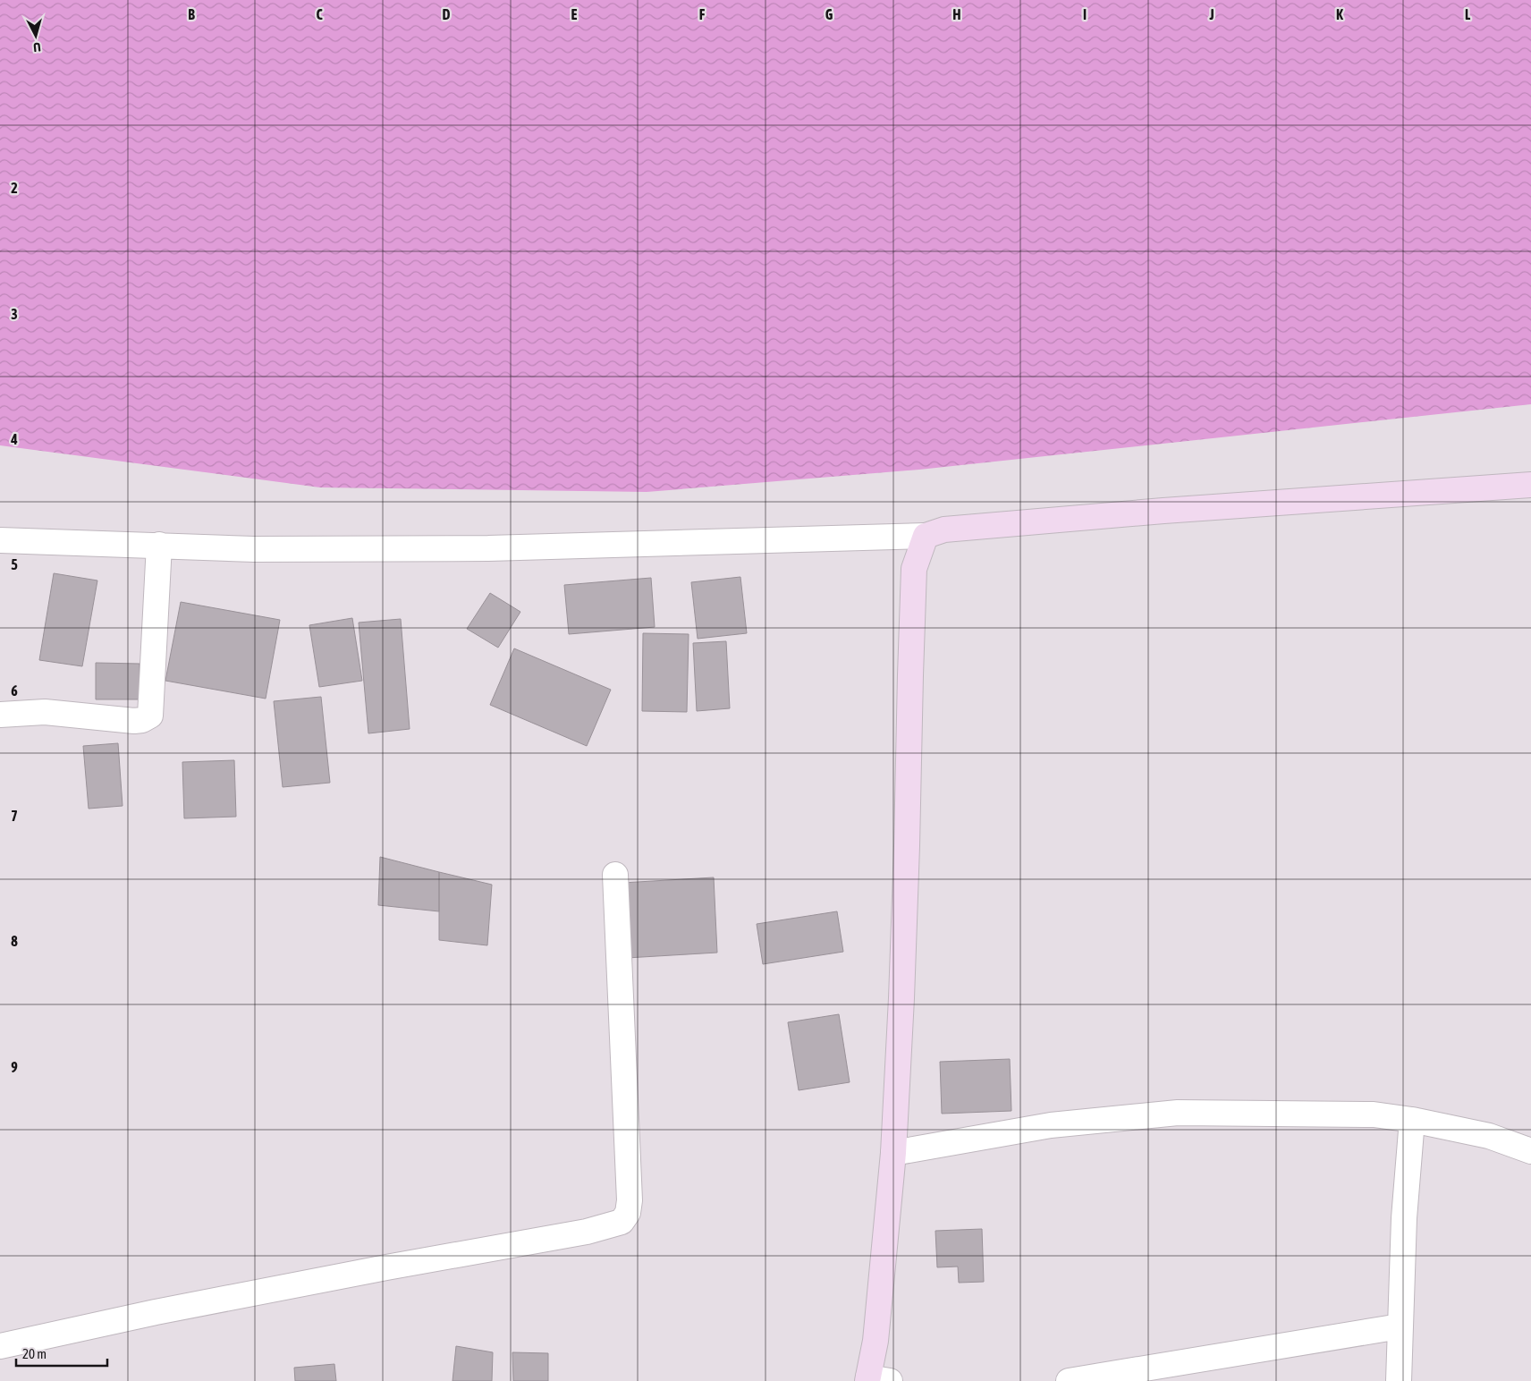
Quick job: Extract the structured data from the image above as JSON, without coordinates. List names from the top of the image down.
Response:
{
  "scale_bar": "20 m",
  "north": "bottom",
  "grid": {
    "columns": [
      "B",
      "C",
      "D",
      "E",
      "F",
      "G",
      "H",
      "I",
      "J",
      "K",
      "L"
    ],
    "rows": [
      "2",
      "3",
      "4",
      "5",
      "6",
      "7",
      "8",
      "9"
    ]
  }
}
